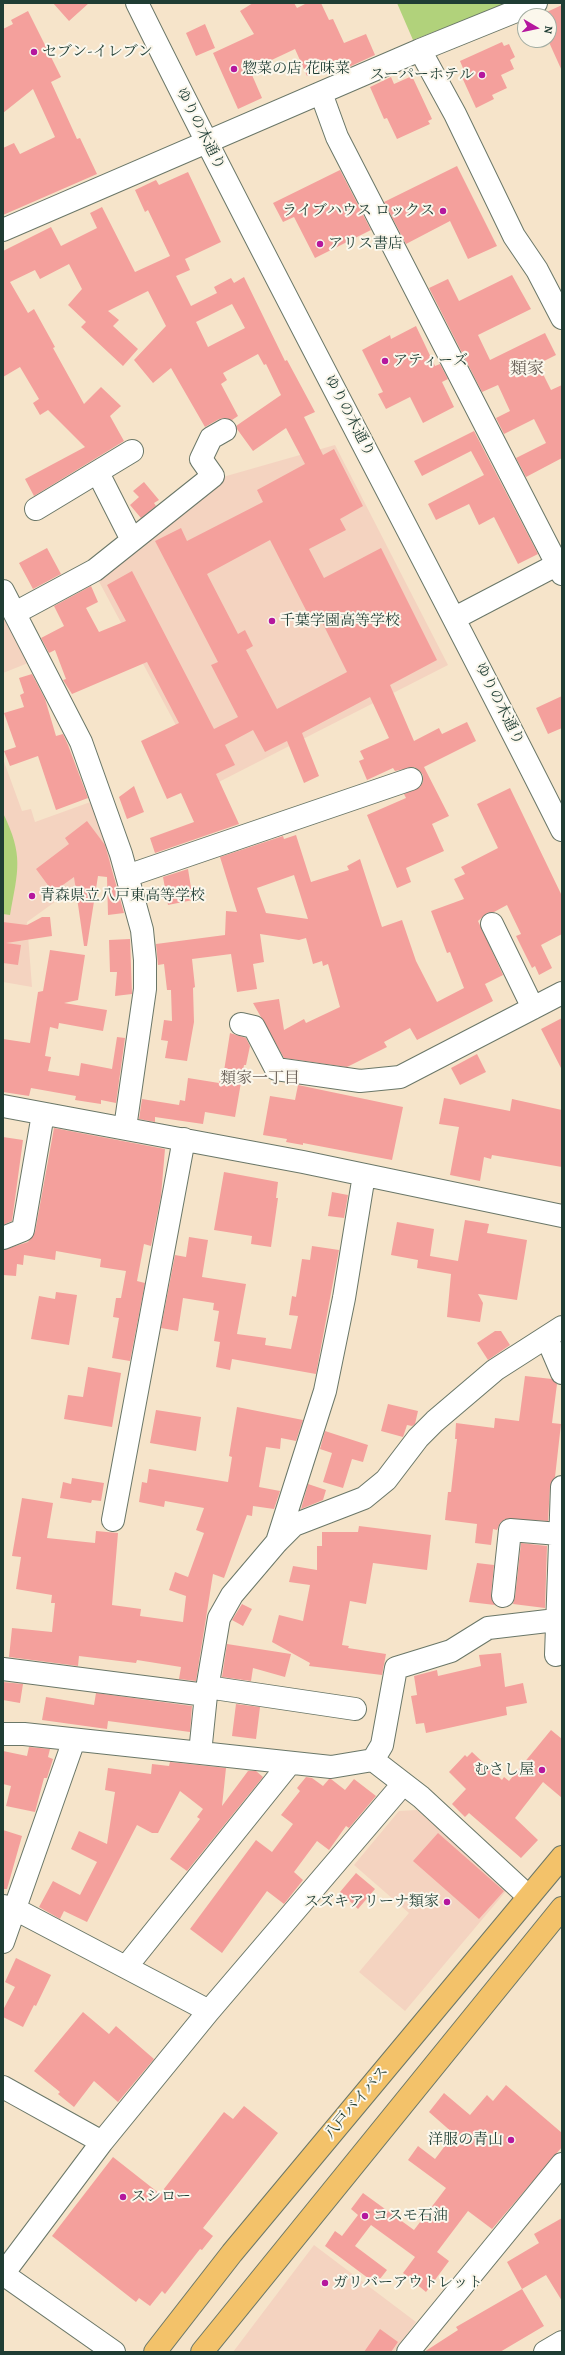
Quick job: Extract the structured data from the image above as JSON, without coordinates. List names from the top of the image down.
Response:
{
  "streets": {
    "highway": ["八戸バイパス"],
    "street": ["ゆりの木通り"]
  },
  "districts": ["類家", "類家一丁目"],
  "places": [
    "セブン-イレブン",
    "惣菜の店 花味菜",
    "スーパーホテル",
    "ライブハウス ロックス",
    "アリス書店",
    "アティーズ",
    "千葉学園高等学校",
    "青森県立八戸東高等学校",
    "むさし屋",
    "スズキアリーナ類家",
    "洋服の青山",
    "スシロー",
    "コスモ石油",
    "ガリバーアウトレット"
  ],
  "north": "right"
}
